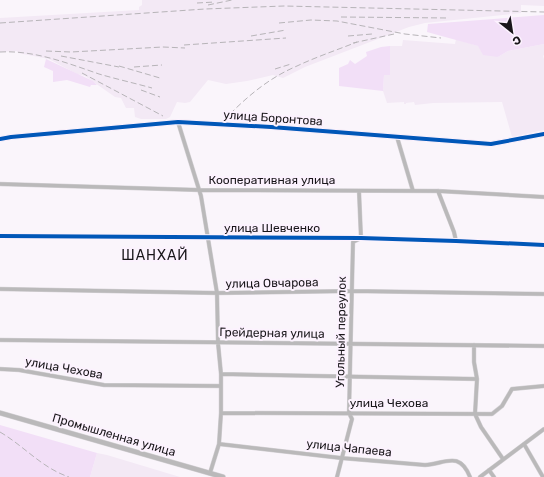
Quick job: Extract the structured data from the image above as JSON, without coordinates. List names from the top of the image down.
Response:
{
  "streets": {
    "street": [
      "улица Боронтова",
      "Кооперативная улица",
      "улица Шевченко",
      "улица Овчарова",
      "Угольный переулок",
      "Грейдерная улица",
      "улица Чехова",
      "Промышленная улица",
      "улица Чапаева"
    ]
  },
  "crossings": [
    ["улица Шевченко", "Угольный переулок"],
    ["улица Овчарова", "Угольный переулок"],
    ["Угольный переулок", "Грейдерная улица"],
    ["Угольный переулок", "улица Чехова"],
    ["Угольный переулок", "улица Чапаева"]
  ],
  "districts": ["ШАНХАЙ"],
  "north": "bottom right"
}
